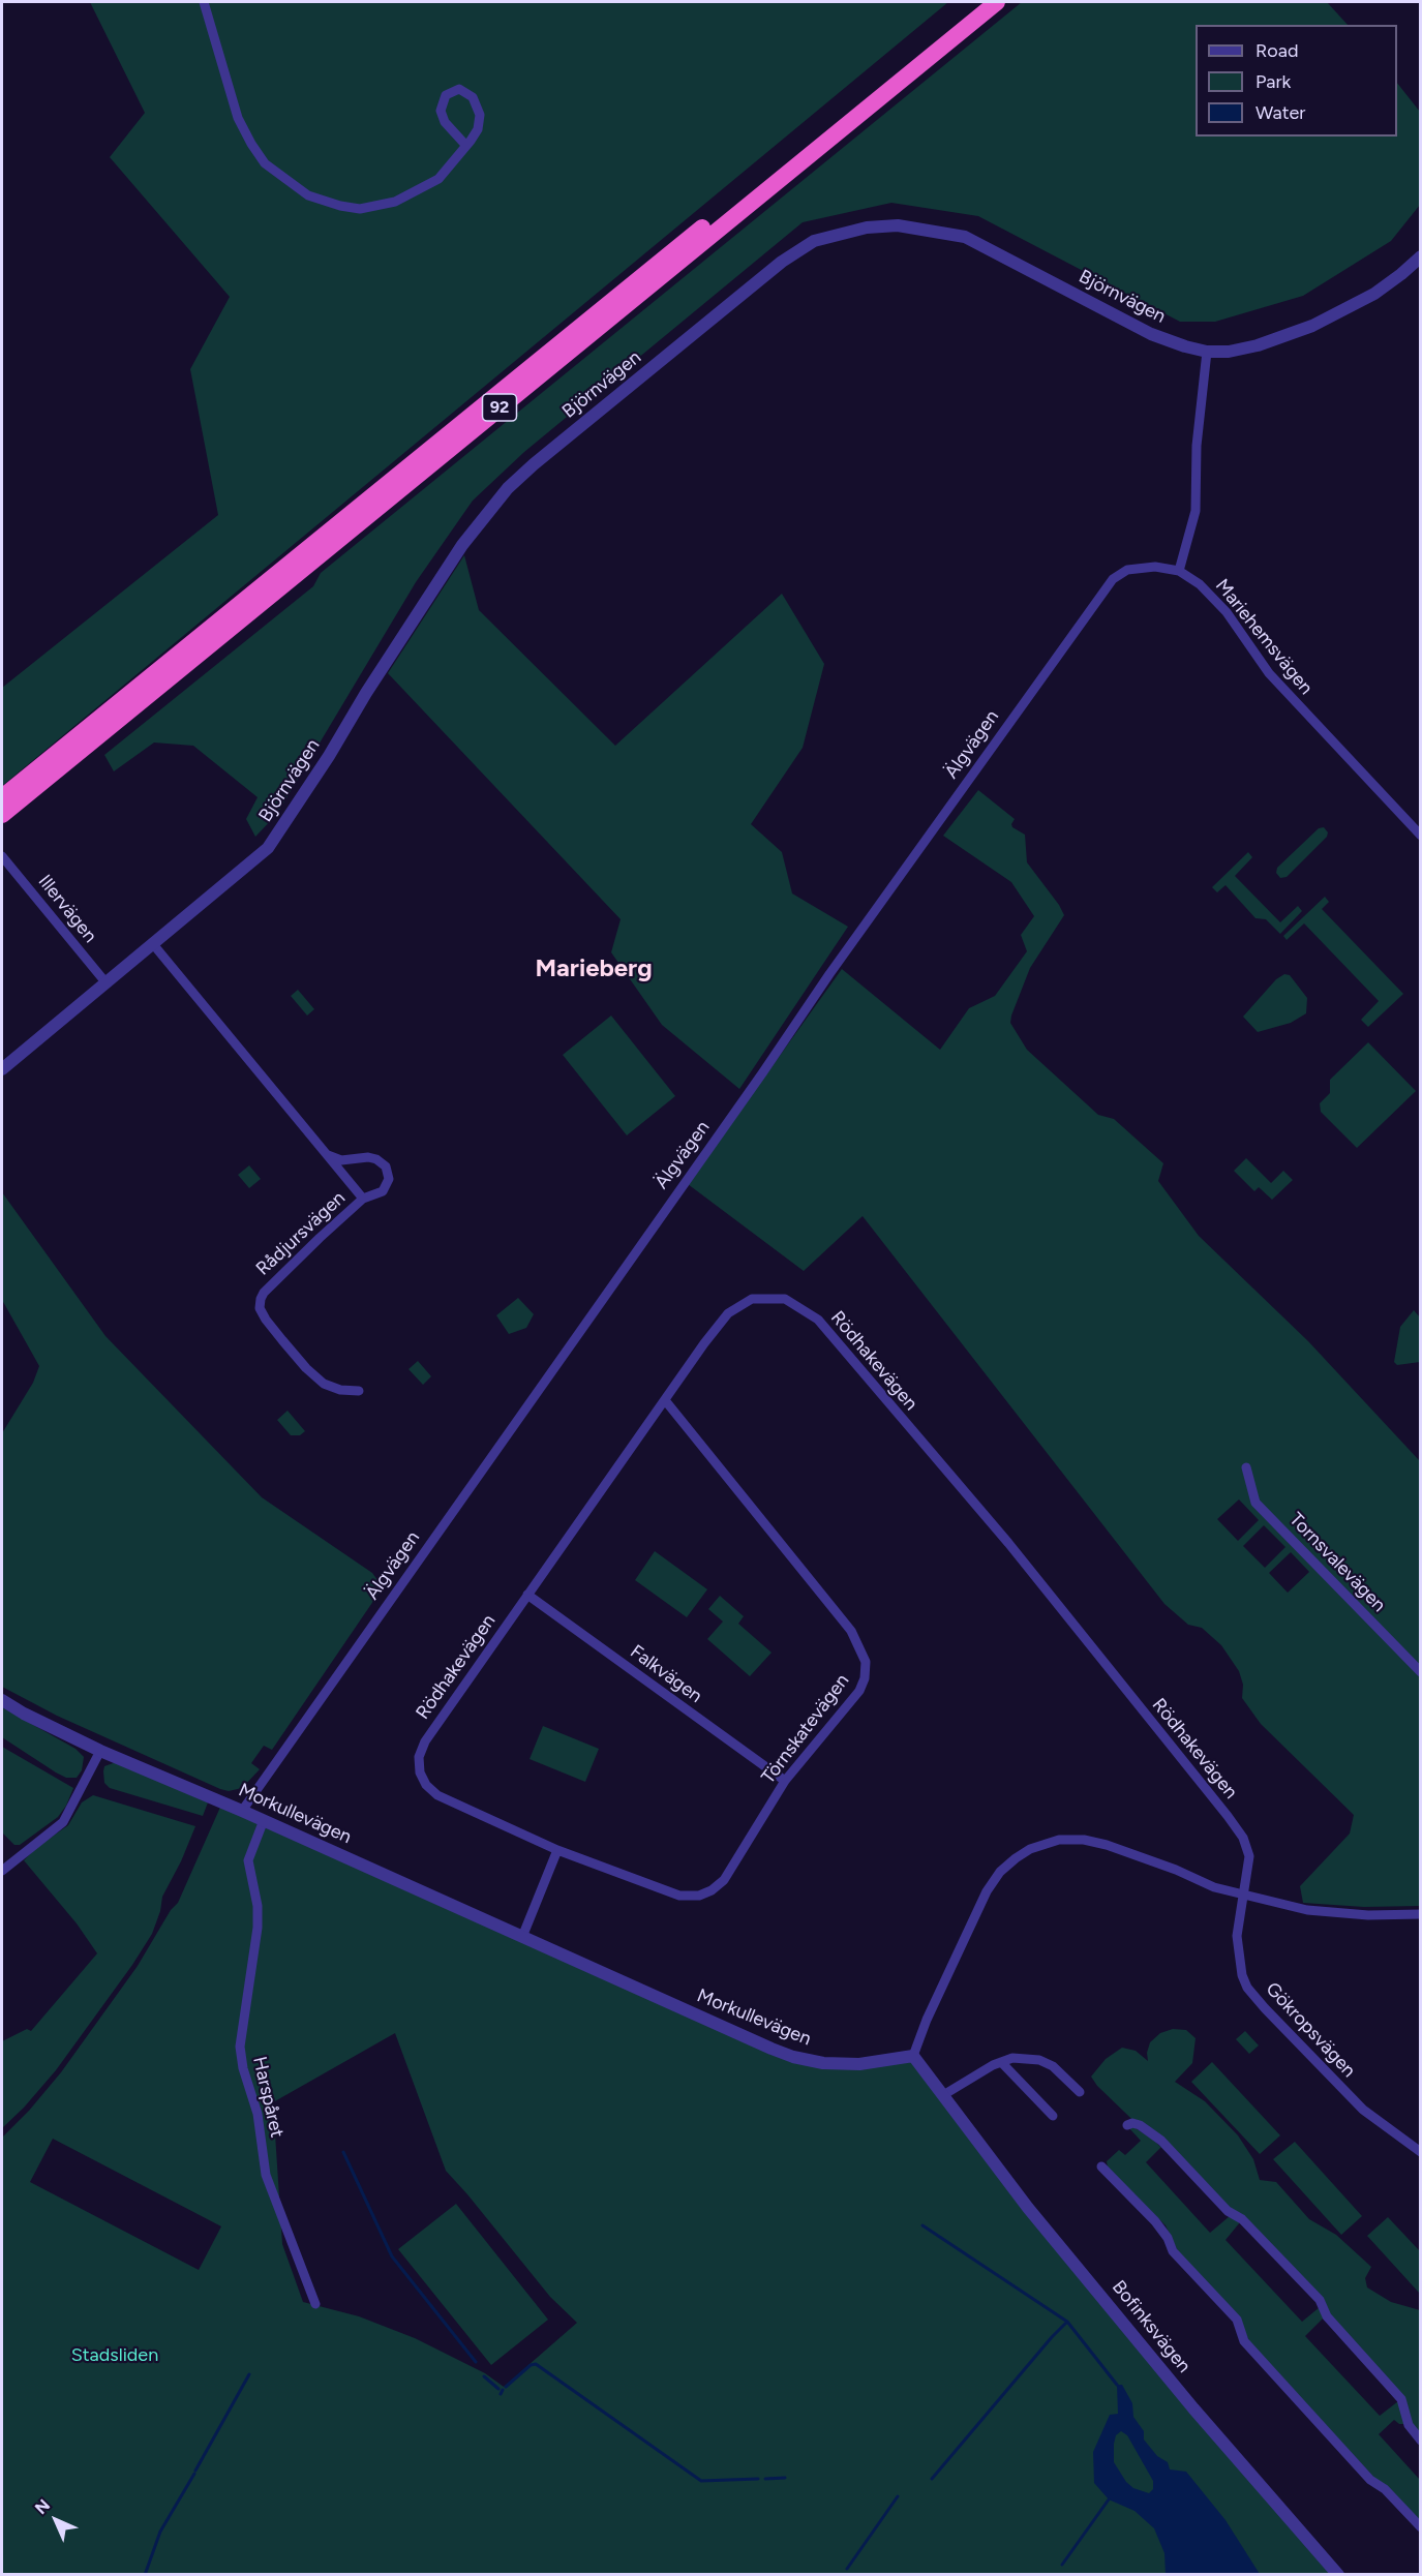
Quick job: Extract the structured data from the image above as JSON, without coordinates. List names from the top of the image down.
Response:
{
  "streets": {
    "highway": ["92"],
    "street": [
      "Björnvägen",
      "Mariehemsvägen",
      "Älgvägen",
      "Illervägen",
      "Rådjursvägen",
      "Rödhakevägen",
      "Tornsvalevägen",
      "Falkvägen",
      "Törnskatevägen",
      "Morkullevägen",
      "Gökropsvägen",
      "Harspåret",
      "Bofinksvägen"
    ]
  },
  "crossings": [
    ["Björnvägen", "Illervägen"],
    ["Björnvägen", "Rådjursvägen"],
    ["Mariehemsvägen", "Älgvägen"],
    ["Älgvägen", "Morkullevägen"],
    ["Rödhakevägen", "Falkvägen"],
    ["Rödhakevägen", "Törnskatevägen"],
    ["Rödhakevägen", "Gökropsvägen"],
    ["Falkvägen", "Törnskatevägen"],
    ["Morkullevägen", "Harspåret"],
    ["Morkullevägen", "Bofinksvägen"]
  ],
  "districts": ["Marieberg"],
  "parks": ["Stadsliden"],
  "legend": ["Road", "Park", "Water"],
  "north": "top left"
}
